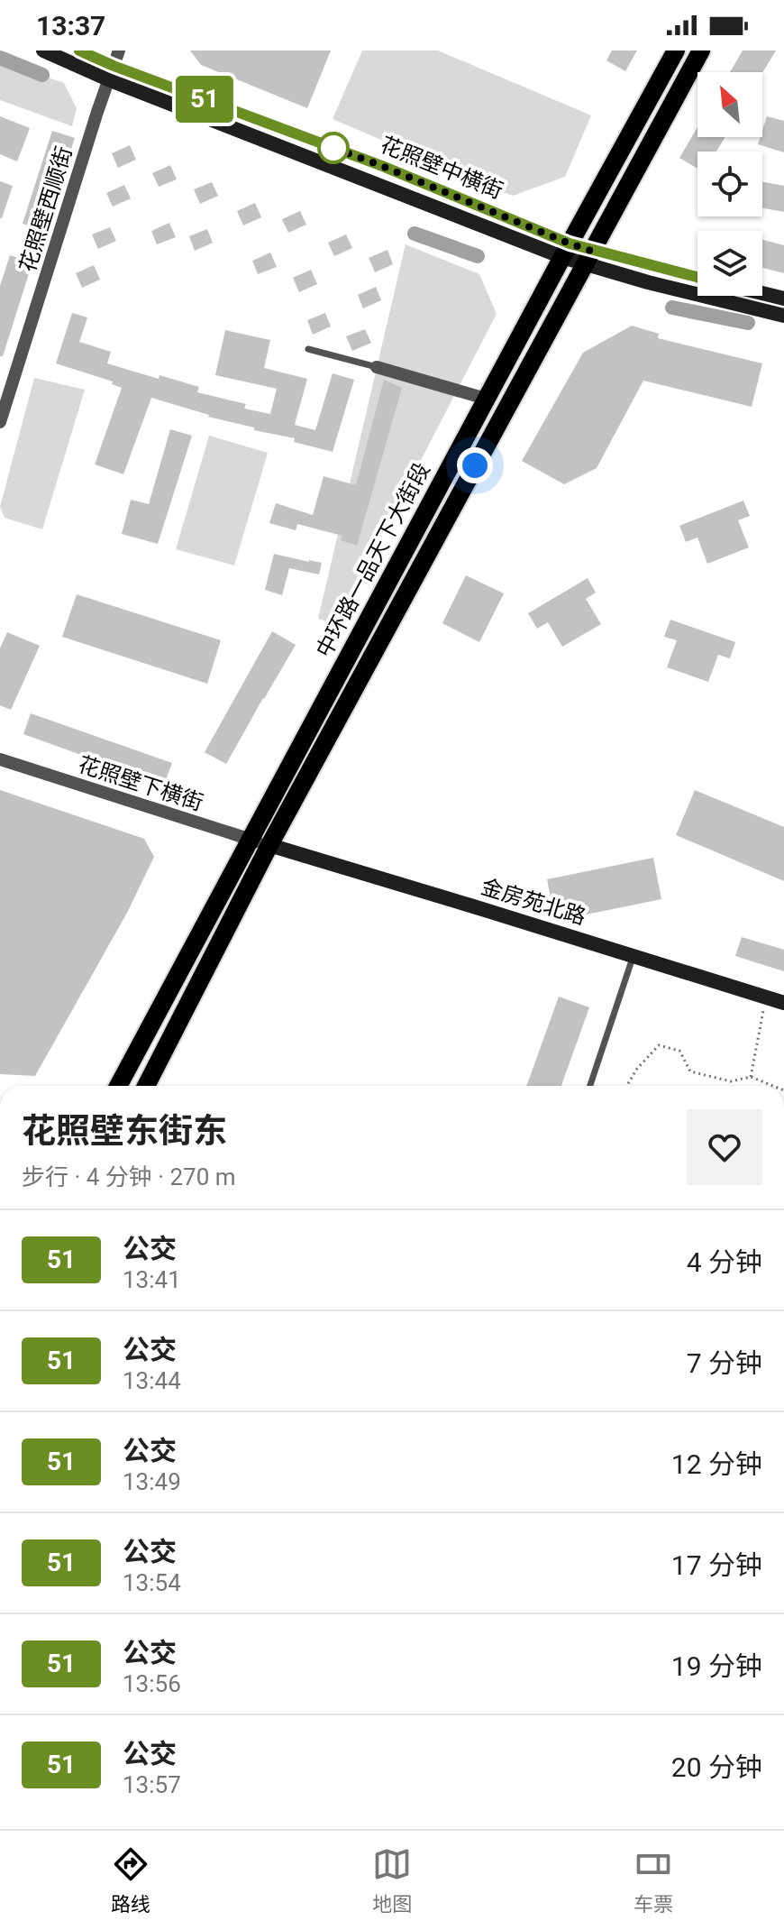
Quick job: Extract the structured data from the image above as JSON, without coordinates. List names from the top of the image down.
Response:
{
  "streets": {
    "main road": ["中环路一品天下大街段"],
    "street": [
      "花照壁中横街",
      "花照壁西顺街",
      "花照壁下横街",
      "金房苑北路"
    ]
  },
  "crossings": [
    ["花照壁中横街", "花照壁西顺街"],
    ["花照壁中横街", "中环路一品天下大街段"],
    ["中环路一品天下大街段", "花照壁下横街"],
    ["中环路一品天下大街段", "金房苑北路"],
    ["花照壁下横街", "金房苑北路"]
  ],
  "lines": ["bus line 51"],
  "north": "top left",
  "page": {
    "status": "13:37",
    "on_map": "51",
    "heading": ["花照壁东街东", "步行 · 4 分钟 · 270 m"],
    "list": [
      {
        "mark": "51",
        "name": "公交",
        "note": "13:41",
        "value": "4 分钟"
      },
      {
        "mark": "51",
        "name": "公交",
        "note": "13:44",
        "value": "7 分钟"
      },
      {
        "mark": "51",
        "name": "公交",
        "note": "13:49",
        "value": "12 分钟"
      },
      {
        "mark": "51",
        "name": "公交",
        "note": "13:54",
        "value": "17 分钟"
      },
      {
        "mark": "51",
        "name": "公交",
        "note": "13:56",
        "value": "19 分钟"
      },
      {
        "mark": "51",
        "name": "公交",
        "note": "13:57",
        "value": "20 分钟"
      }
    ],
    "tabs": ["路线", "地图", "车票"]
  }
}
